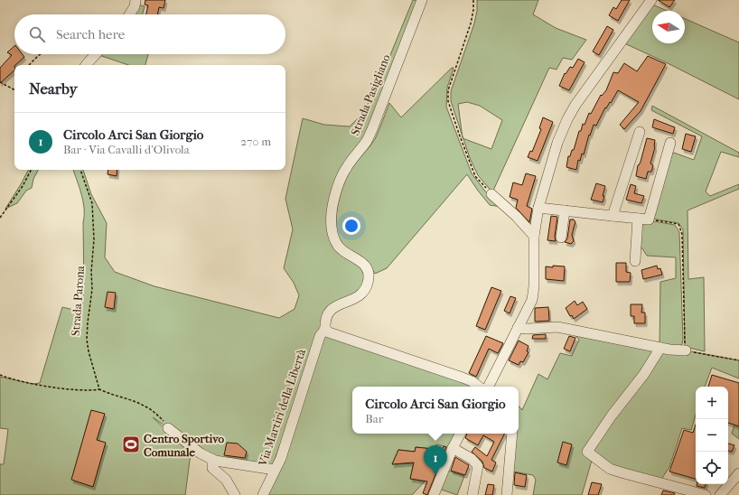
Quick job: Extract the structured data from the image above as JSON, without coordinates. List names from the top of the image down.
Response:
{
  "streets": {
    "street": ["Strada Pasigliano", "Via Martiri della Libertà"],
    "path": ["Strada Parona"]
  },
  "crossings": [
    ["Strada Pasigliano", "Via Martiri della Libertà"]
  ],
  "places": {
    "sports": ["Centro Sportivo Comunale"]
  },
  "north": "left",
  "page": {
    "search": "Search here",
    "heading": "Nearby",
    "list": [
      {
        "mark": "1",
        "name": "Circolo Arci San Giorgio",
        "note": "Bar · Via Cavalli d'Olivola",
        "value": "270 m"
      }
    ],
    "map_buttons": ["+", "−"],
    "popup": ["Circolo Arci San Giorgio", "Bar"],
    "pins": "1"
  }
}
